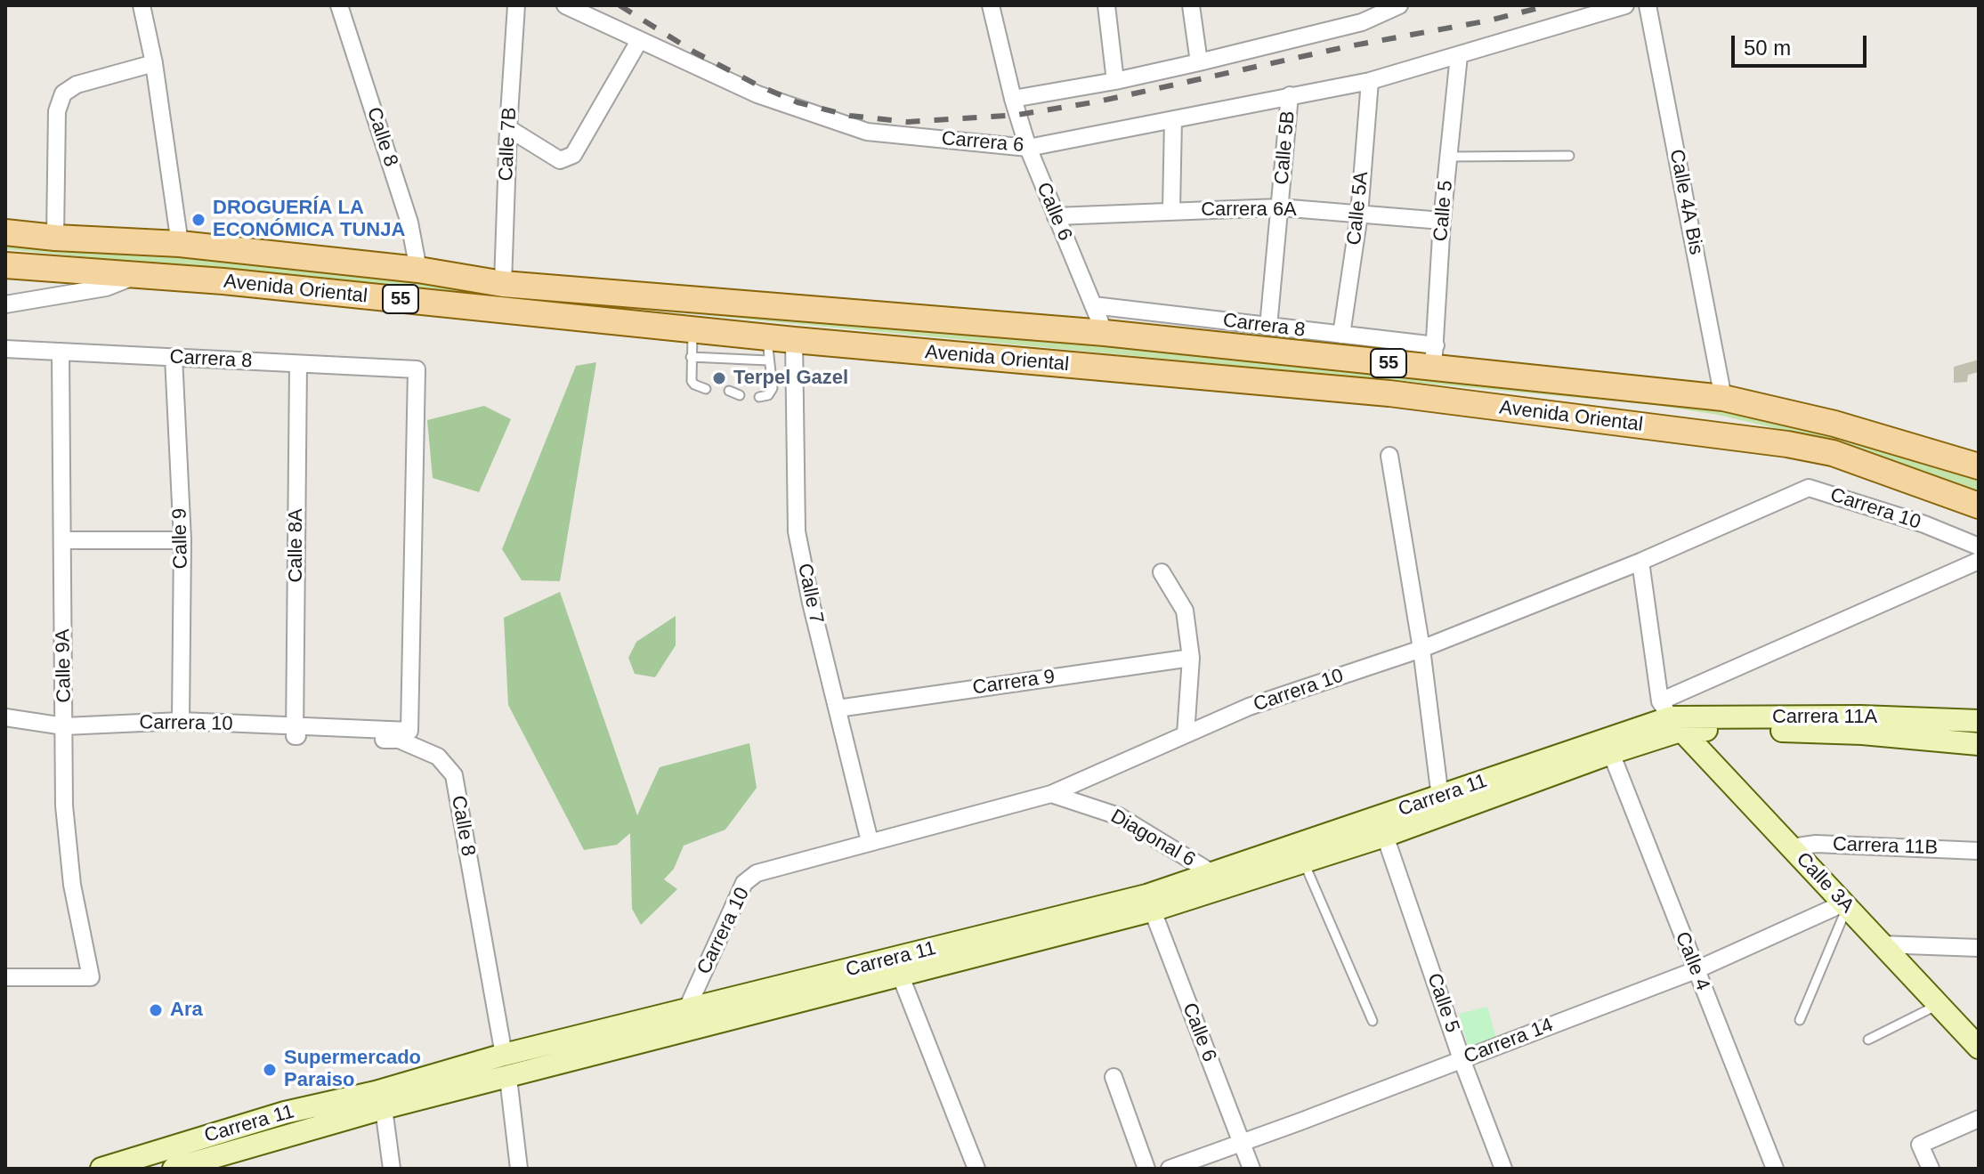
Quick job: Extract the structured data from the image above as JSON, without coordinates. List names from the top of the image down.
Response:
{
  "streets": {
    "main road": [
      "Avenida Oriental",
      "55",
      "Carrera 11A",
      "Carrera 11",
      "Calle 3A"
    ],
    "street": [
      "Calle 8",
      "Carrera 6",
      "Calle 7B",
      "Calle 5B",
      "Calle 4A Bis",
      "Calle 5A",
      "Carrera 6A",
      "Calle 5",
      "Calle 6",
      "Carrera 8",
      "Carrera 10",
      "Calle 9",
      "Calle 8A",
      "Calle 7",
      "Calle 9A",
      "Carrera 9",
      "Diagonal 6",
      "Carrera 11B",
      "Calle 4",
      "Carrera 14"
    ]
  },
  "crossings": [
    ["Calle 8", "Avenida Oriental"],
    ["Calle 8", "Carrera 10"],
    ["Calle 8", "Calle 8A"],
    ["Calle 8", "Carrera 11"],
    ["Carrera 6", "Calle 5B"],
    ["Carrera 6", "Calle 5A"],
    ["Carrera 6", "Calle 5"],
    ["Carrera 6", "Calle 6"],
    ["Calle 7B", "Avenida Oriental"],
    ["Calle 5B", "Carrera 6A"],
    ["Calle 5B", "Carrera 8"],
    ["Calle 4A Bis", "Avenida Oriental"],
    ["Calle 5A", "Carrera 6A"],
    ["Calle 5A", "Carrera 8"],
    ["Carrera 6A", "Calle 5"],
    ["Carrera 6A", "Calle 6"],
    ["Calle 5", "Avenida Oriental"],
    ["Calle 5", "Carrera 8"],
    ["Calle 5", "Carrera 11"],
    ["Calle 5", "Carrera 14"],
    ["Calle 6", "Avenida Oriental"],
    ["Calle 6", "Carrera 8"],
    ["Calle 6", "Carrera 11"],
    ["Calle 6", "Carrera 14"],
    ["Avenida Oriental", "Carrera 8"],
    ["Avenida Oriental", "Calle 7"],
    ["Carrera 8", "Carrera 10"],
    ["Carrera 8", "Calle 9"],
    ["Carrera 8", "Calle 8A"],
    ["Carrera 8", "Calle 9A"],
    ["Carrera 10", "Calle 9"],
    ["Carrera 10", "Calle 8A"],
    ["Carrera 10", "Calle 7"],
    ["Carrera 10", "Calle 9A"],
    ["Carrera 10", "Carrera 11"],
    ["Carrera 10", "Diagonal 6"],
    ["Calle 7", "Carrera 9"],
    ["Carrera 11A", "Carrera 11"],
    ["Carrera 11A", "Calle 3A"],
    ["Carrera 11", "Diagonal 6"],
    ["Carrera 11", "Calle 3A"],
    ["Carrera 11", "Calle 4"],
    ["Carrera 11B", "Calle 3A"],
    ["Calle 3A", "Carrera 14"],
    ["Calle 4", "Carrera 14"]
  ],
  "places": [
    "DROGUERÍA LA ECONÓMICA TUNJA",
    "Terpel Gazel",
    "Ara",
    "Supermercado Paraiso"
  ],
  "scale_bar": "50 m"
}
